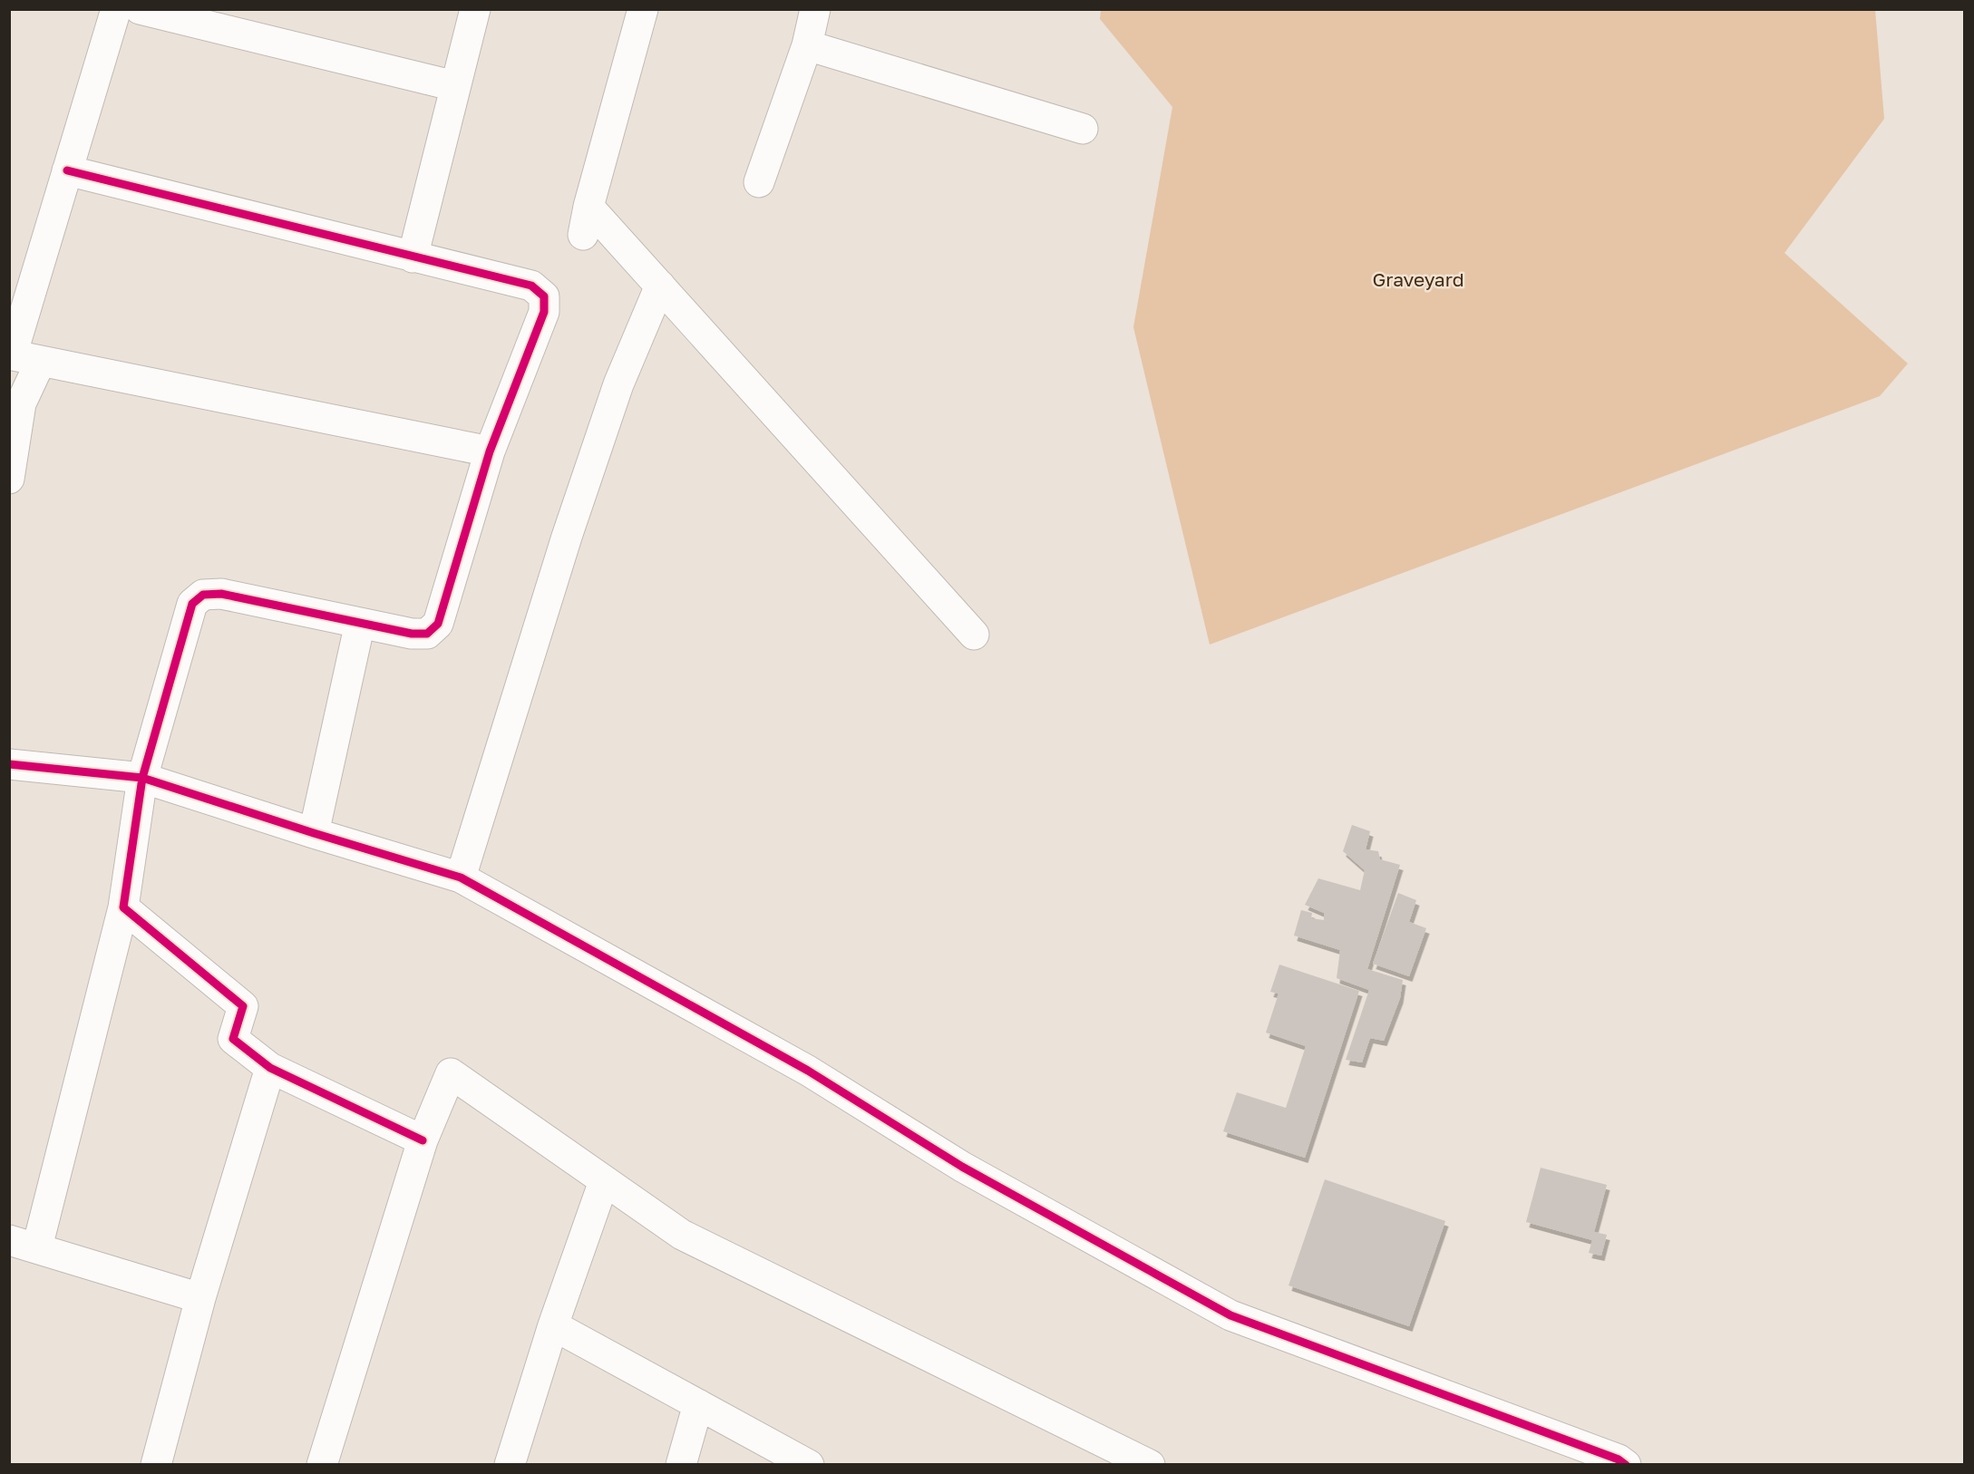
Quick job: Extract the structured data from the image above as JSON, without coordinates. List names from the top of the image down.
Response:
{
  "parks": ["Graveyard"]
}
